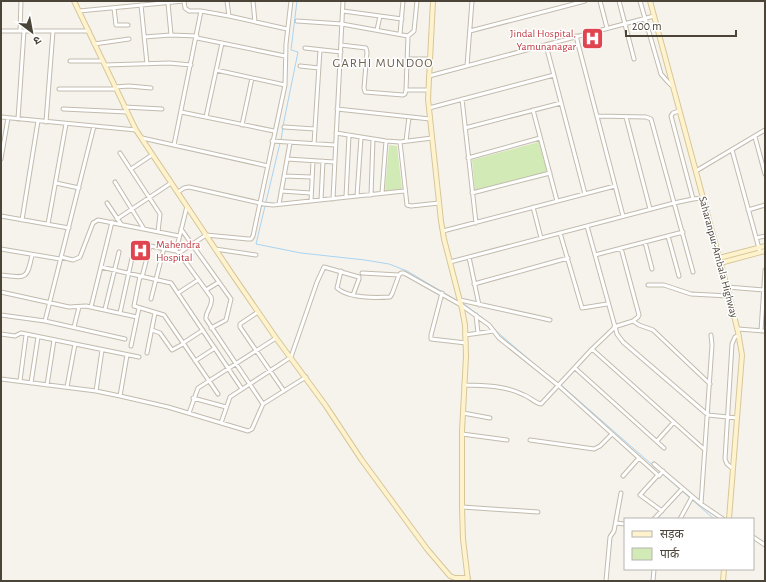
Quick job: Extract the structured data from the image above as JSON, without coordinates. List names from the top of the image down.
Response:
{
  "streets": {
    "street": ["Saharanpur-Ambala Highway"]
  },
  "districts": ["GARHI MUNDOO"],
  "places": {
    "hospital": ["Jindal Hospital, Yamunanagar", "Mahendra Hospital"]
  },
  "legend": ["सड़क", "पार्क"],
  "scale_bar": "200 m",
  "north": "bottom right"
}
